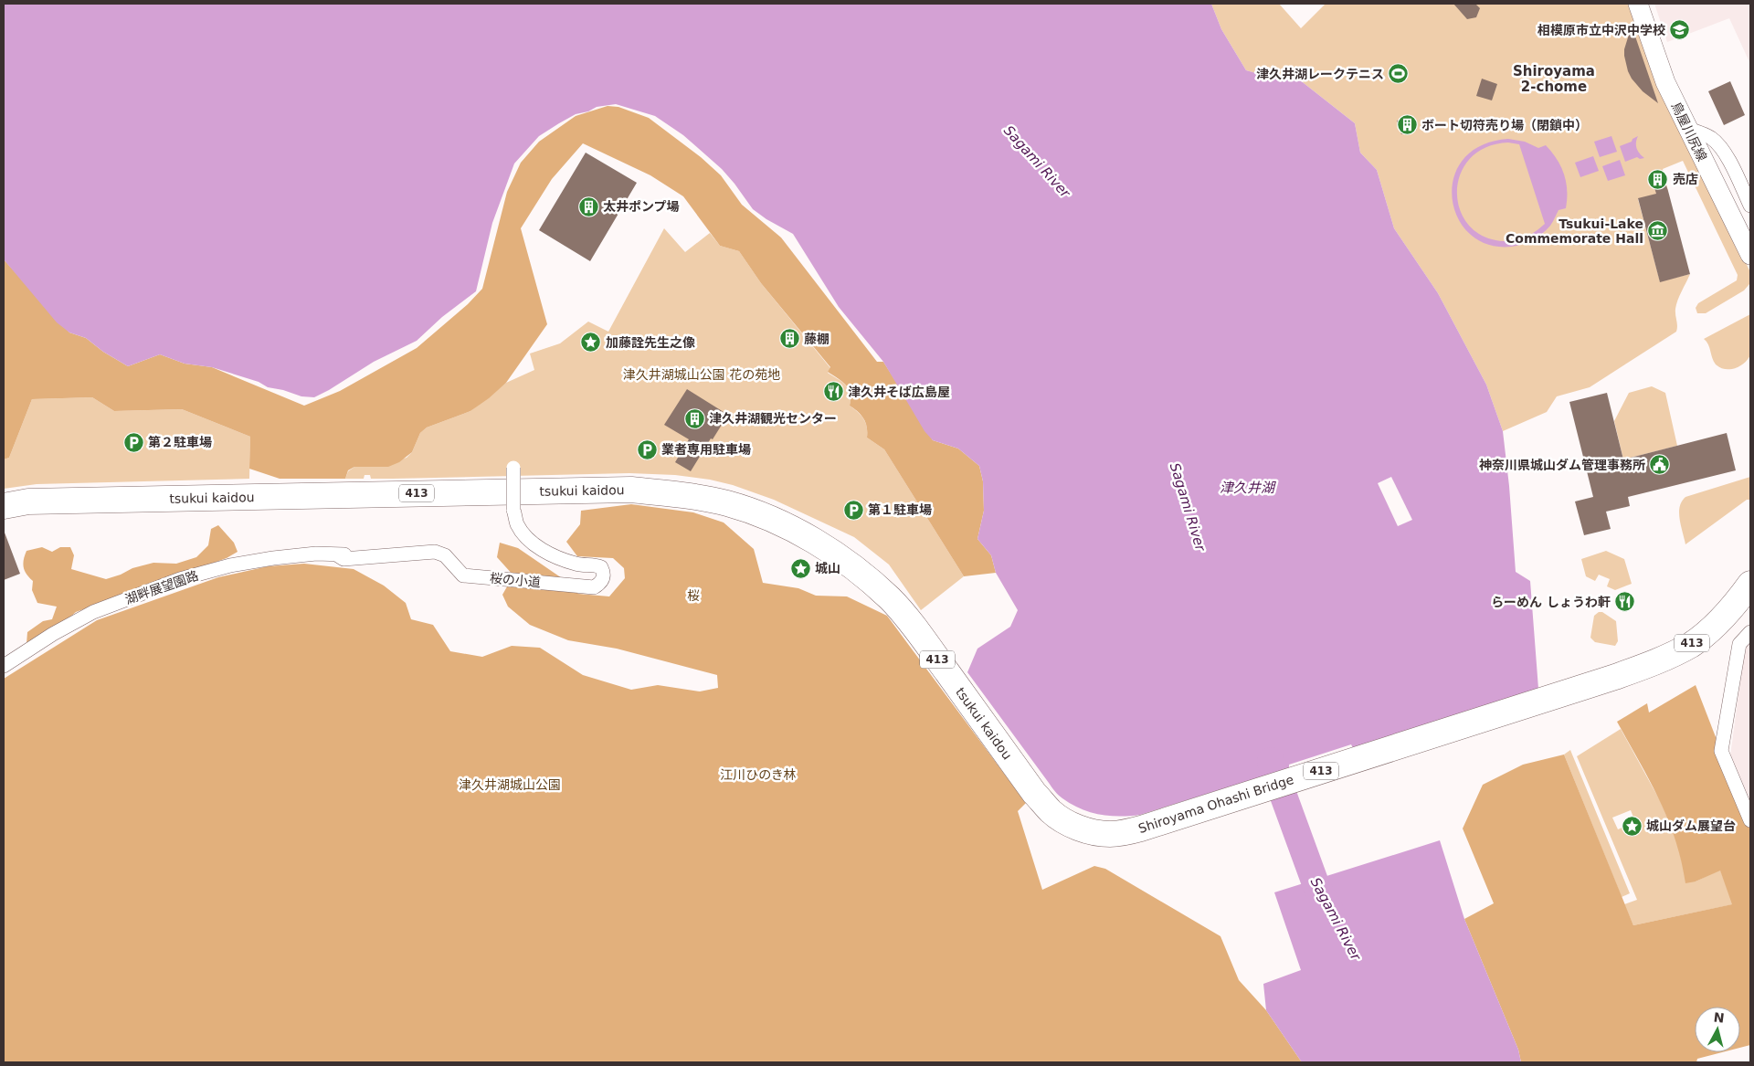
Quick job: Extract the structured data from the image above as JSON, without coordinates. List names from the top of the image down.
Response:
{
  "streets": {
    "highway": ["tsukui kaidou", "413", "Shiroyama Ohashi Bridge"],
    "main road": ["鳥屋川尻線"],
    "street": ["桜の小道", "湖畔展望園路"]
  },
  "crossings": [
    ["tsukui kaidou", "Shiroyama Ohashi Bridge"],
    ["桜の小道", "湖畔展望園路"]
  ],
  "districts": ["Shiroyama 2-chome"],
  "water": ["Sagami River", "津久井湖"],
  "parks": [
    "津久井湖城山公園 花の苑地",
    "桜",
    "江川ひのき林",
    "津久井湖城山公園"
  ],
  "places": {
    "school or university": ["相模原市立中沢中学校"],
    "sports": ["津久井湖レークテニス"],
    "building": [
      "ボート切符売り場（閉鎖中）",
      "売店",
      "太井ポンプ場",
      "藤棚",
      "津久井湖観光センター"
    ],
    "museum": ["Tsukui-Lake Commemorate Hall"],
    "place": ["加藤詮先生之像", "城山", "城山ダム展望台"],
    "restaurant": ["津久井そば広島屋", "らーめん しょうわ軒"],
    "parking": ["第２駐車場", "業者専用駐車場", "第１駐車場"],
    "public building": ["神奈川県城山ダム管理事務所"]
  },
  "north": "top"
}
